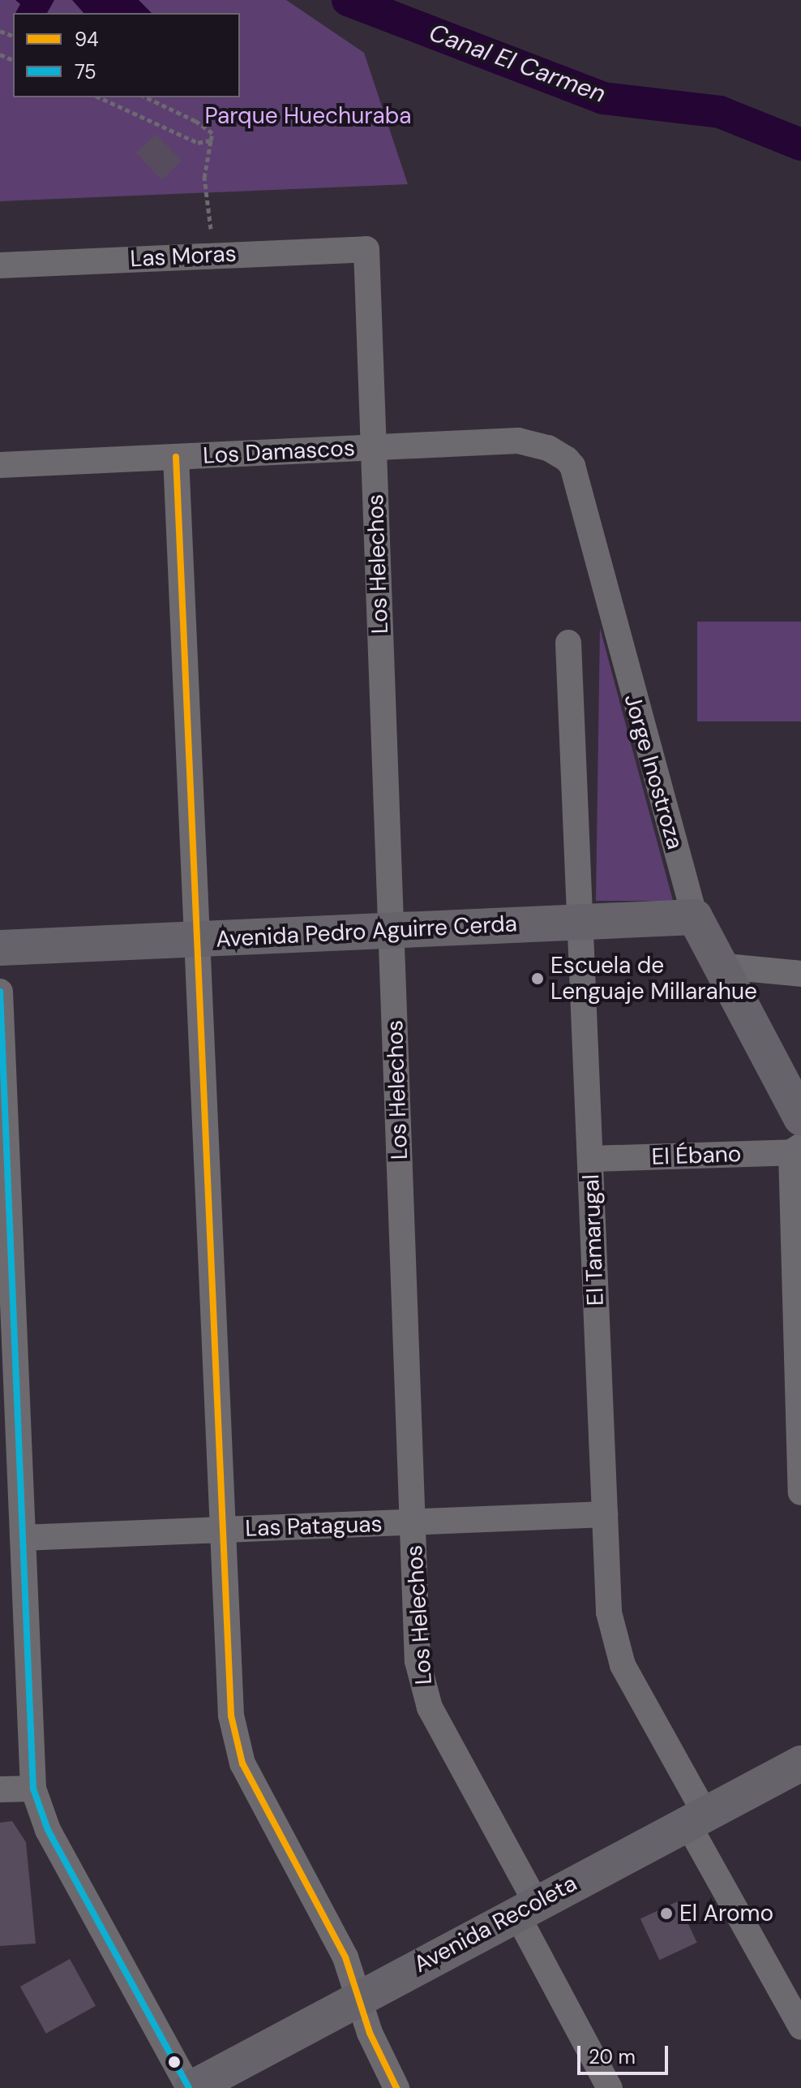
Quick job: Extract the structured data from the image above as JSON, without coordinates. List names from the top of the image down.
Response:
{
  "streets": {
    "street": [
      "Las Moras",
      "Los Damascos",
      "Los Helechos",
      "Jorge Inostroza",
      "Avenida Pedro Aguirre Cerda",
      "El Ébano",
      "El Tamarugal",
      "Las Pataguas",
      "Avenida Recoleta"
    ]
  },
  "crossings": [
    ["Las Moras", "Los Helechos"],
    ["Los Damascos", "Los Helechos"],
    ["Los Damascos", "Jorge Inostroza"],
    ["Los Helechos", "Avenida Pedro Aguirre Cerda"],
    ["Los Helechos", "Las Pataguas"],
    ["Los Helechos", "Avenida Recoleta"],
    ["Jorge Inostroza", "Avenida Pedro Aguirre Cerda"],
    ["Avenida Pedro Aguirre Cerda", "El Tamarugal"],
    ["El Ébano", "El Tamarugal"],
    ["El Tamarugal", "Las Pataguas"],
    ["El Tamarugal", "Avenida Recoleta"]
  ],
  "water": ["Canal El Carmen"],
  "parks": ["Parque Huechuraba"],
  "places": ["Escuela de Lenguaje Millarahue", "El Aromo"],
  "lines": ["transit line 94", "transit line 75"],
  "legend": ["94", "75"],
  "scale_bar": "20 m"
}
